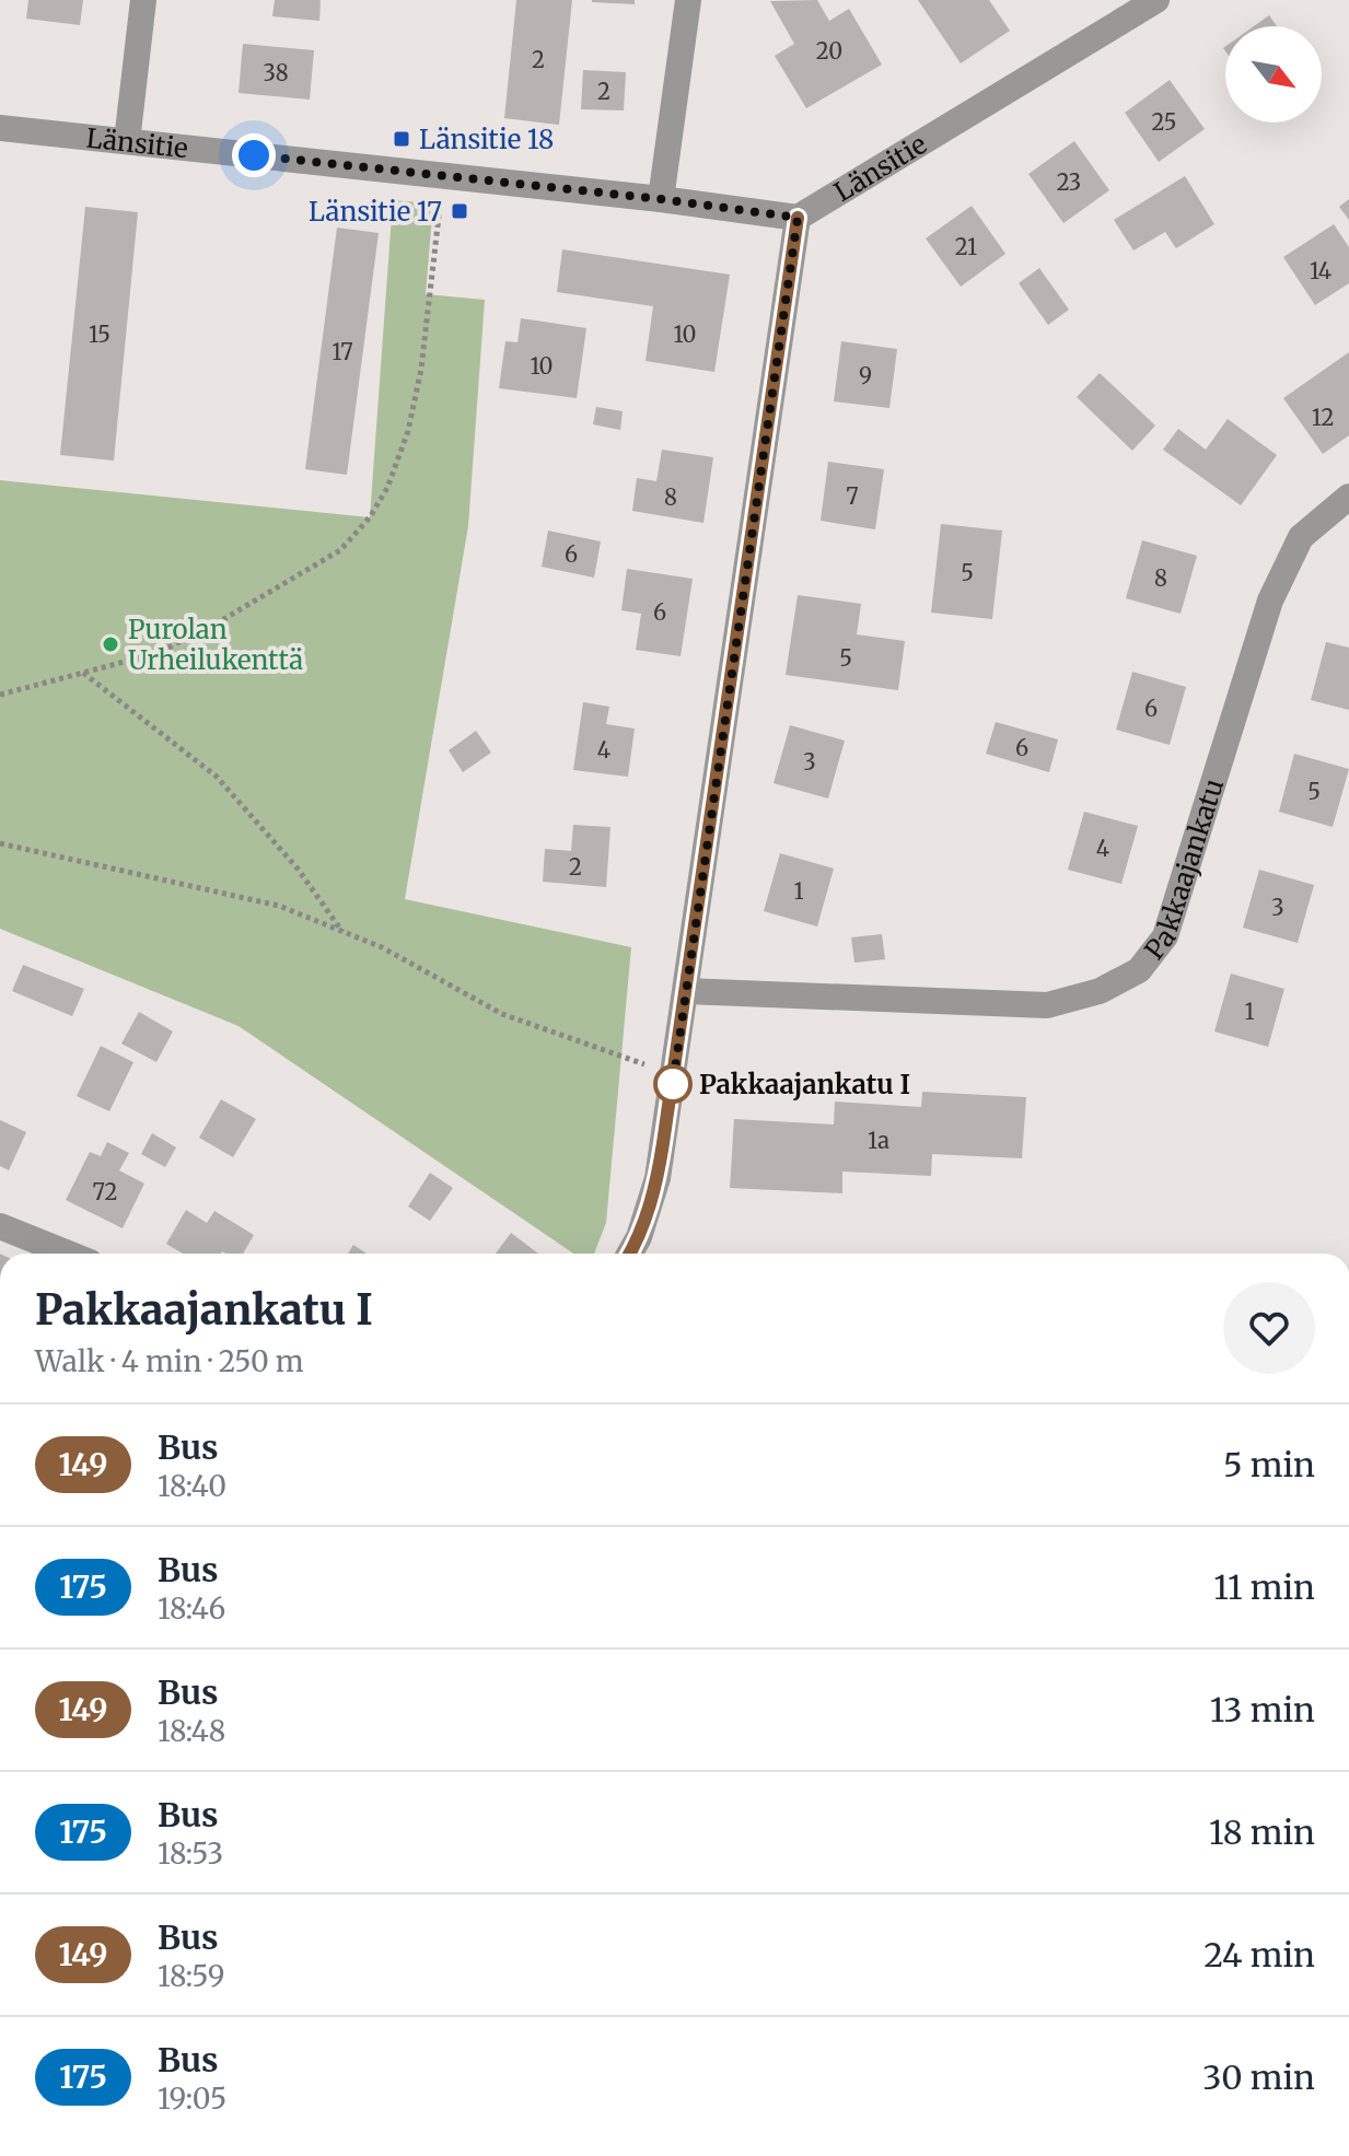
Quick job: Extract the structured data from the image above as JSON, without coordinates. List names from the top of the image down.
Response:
{
  "streets": {
    "street": ["Länsitie", "Pakkaajankatu"]
  },
  "places": {
    "transit": ["Länsitie 18", "Länsitie 17"],
    "other": ["Purolan Urheilukenttä", "Pakkaajankatu I"]
  },
  "lines": ["bus line 149"],
  "house_numbers": [
    "20",
    "2",
    "38",
    "2",
    "25",
    "23",
    "21",
    "14",
    "15",
    "10",
    "17",
    "10",
    "9",
    "12",
    "7",
    "8",
    "6",
    "5",
    "8",
    "6",
    "5",
    "6",
    "6",
    "4",
    "3",
    "5",
    "4",
    "2",
    "1",
    "3",
    "1",
    "1a",
    "72"
  ],
  "north": "bottom right",
  "page": {
    "heading": ["Pakkaajankatu I", "Walk · 4 min · 250 m"],
    "list": [
      {
        "mark": "149",
        "name": "Bus",
        "note": "18:40",
        "value": "5 min"
      },
      {
        "mark": "175",
        "name": "Bus",
        "note": "18:46",
        "value": "11 min"
      },
      {
        "mark": "149",
        "name": "Bus",
        "note": "18:48",
        "value": "13 min"
      },
      {
        "mark": "175",
        "name": "Bus",
        "note": "18:53",
        "value": "18 min"
      },
      {
        "mark": "149",
        "name": "Bus",
        "note": "18:59",
        "value": "24 min"
      },
      {
        "mark": "175",
        "name": "Bus",
        "note": "19:05",
        "value": "30 min"
      }
    ]
  }
}
